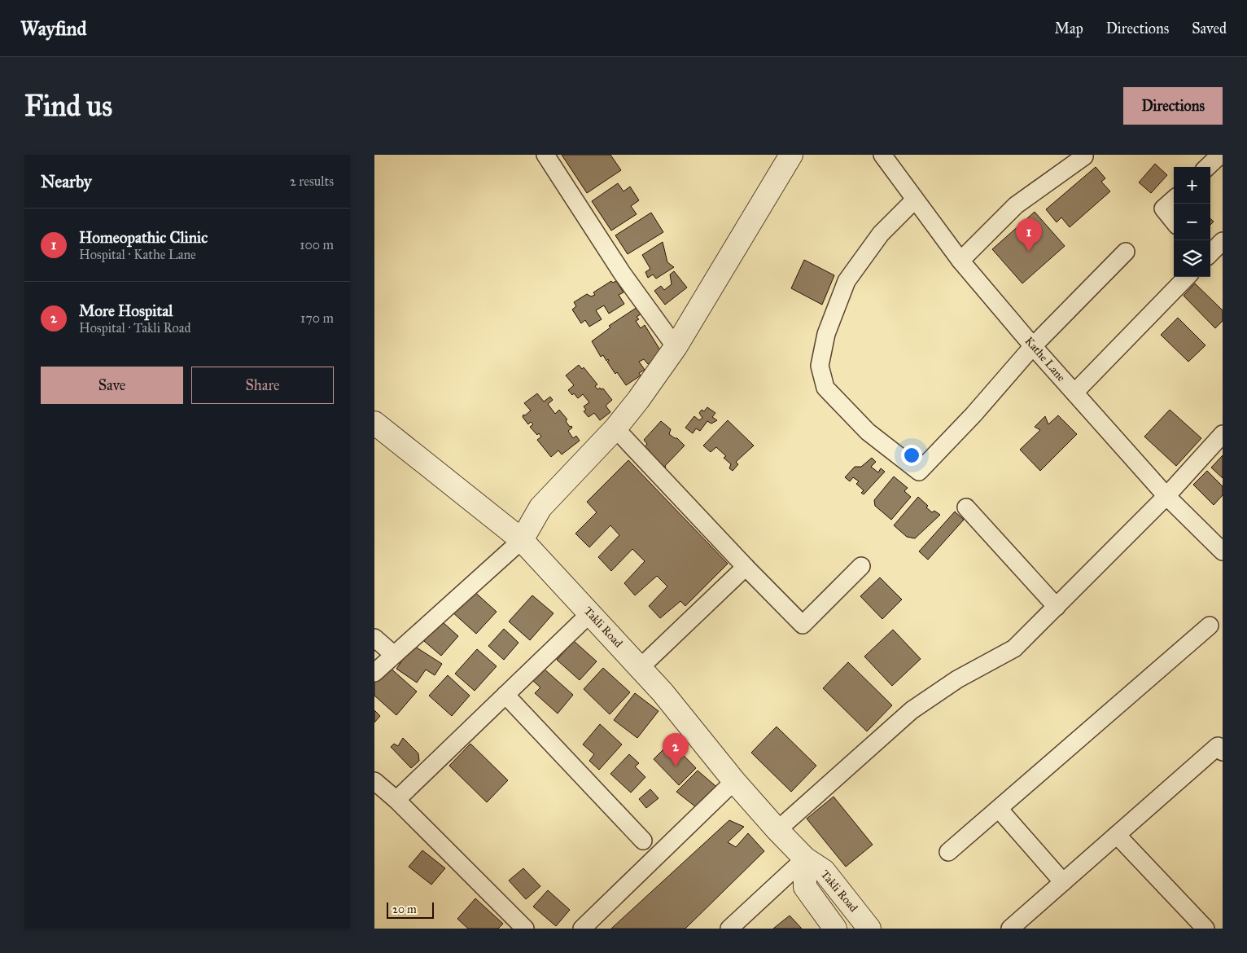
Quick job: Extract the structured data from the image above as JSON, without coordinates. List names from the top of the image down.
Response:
{
  "streets": {
    "street": ["Kathe Lane", "Takli Road"]
  },
  "scale_bar": "20 m",
  "page": {
    "header": "Wayfind",
    "nav": ["Map", "Directions", "Saved"],
    "buttons": [
      "Directions",
      ["Save", "Share"]
    ],
    "title": "Find us",
    "heading": ["Nearby", "2 results"],
    "map_buttons": ["+", "−"],
    "list": [
      {
        "mark": "1",
        "name": "Homeopathic Clinic",
        "note": "Hospital · Kathe Lane",
        "value": "100 m"
      },
      {
        "mark": "2",
        "name": "More Hospital",
        "note": "Hospital · Takli Road",
        "value": "170 m"
      }
    ],
    "pins": ["1", "2"],
    "scale": "20 m"
  }
}
